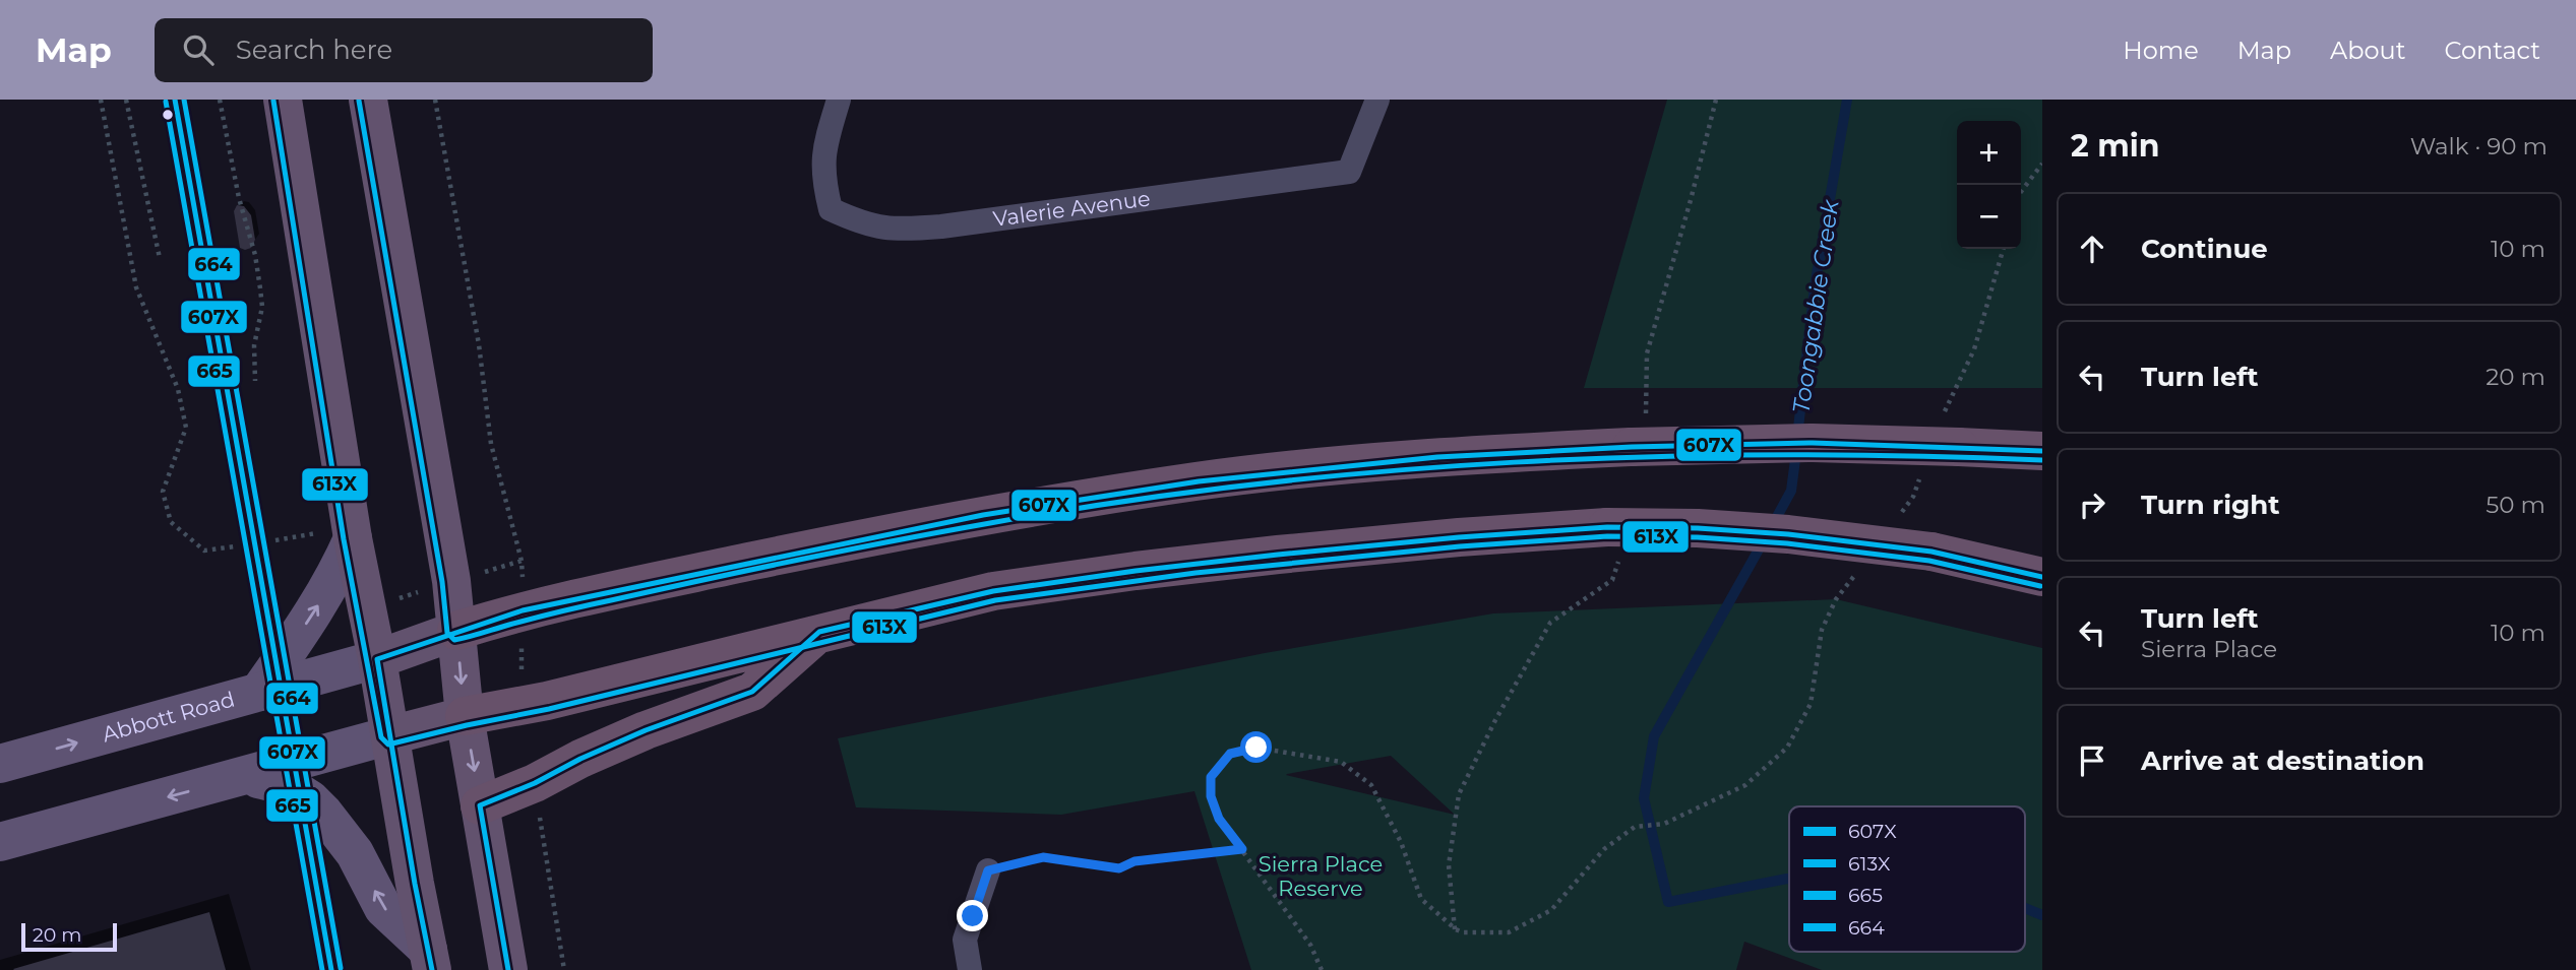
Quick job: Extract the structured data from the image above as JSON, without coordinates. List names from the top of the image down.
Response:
{
  "streets": {
    "highway": ["Abbott Road"],
    "street": ["Valerie Avenue"]
  },
  "one_way": ["Abbott Road"],
  "water": ["Toongabbie Creek"],
  "parks": ["Sierra Place Reserve"],
  "lines": [
    "transit line 607X",
    "transit line 664",
    "transit line 613X",
    "transit line 665"
  ],
  "legend": [
    "607X",
    "613X",
    "665",
    "664"
  ],
  "scale_bar": "20 m",
  "page": {
    "header": "Map",
    "search": "Search here",
    "nav": [
      "Home",
      "Map",
      "About",
      "Contact"
    ],
    "heading": ["2 min", "Walk · 90 m"],
    "map_buttons": ["+", "−"],
    "list": [
      ["Continue", "10 m"],
      ["Turn left", "20 m"],
      ["Turn right", "50 m"],
      ["Turn left", "Sierra Place", "10 m"],
      "Arrive at destination"
    ],
    "scale": "20 m"
  }
}
